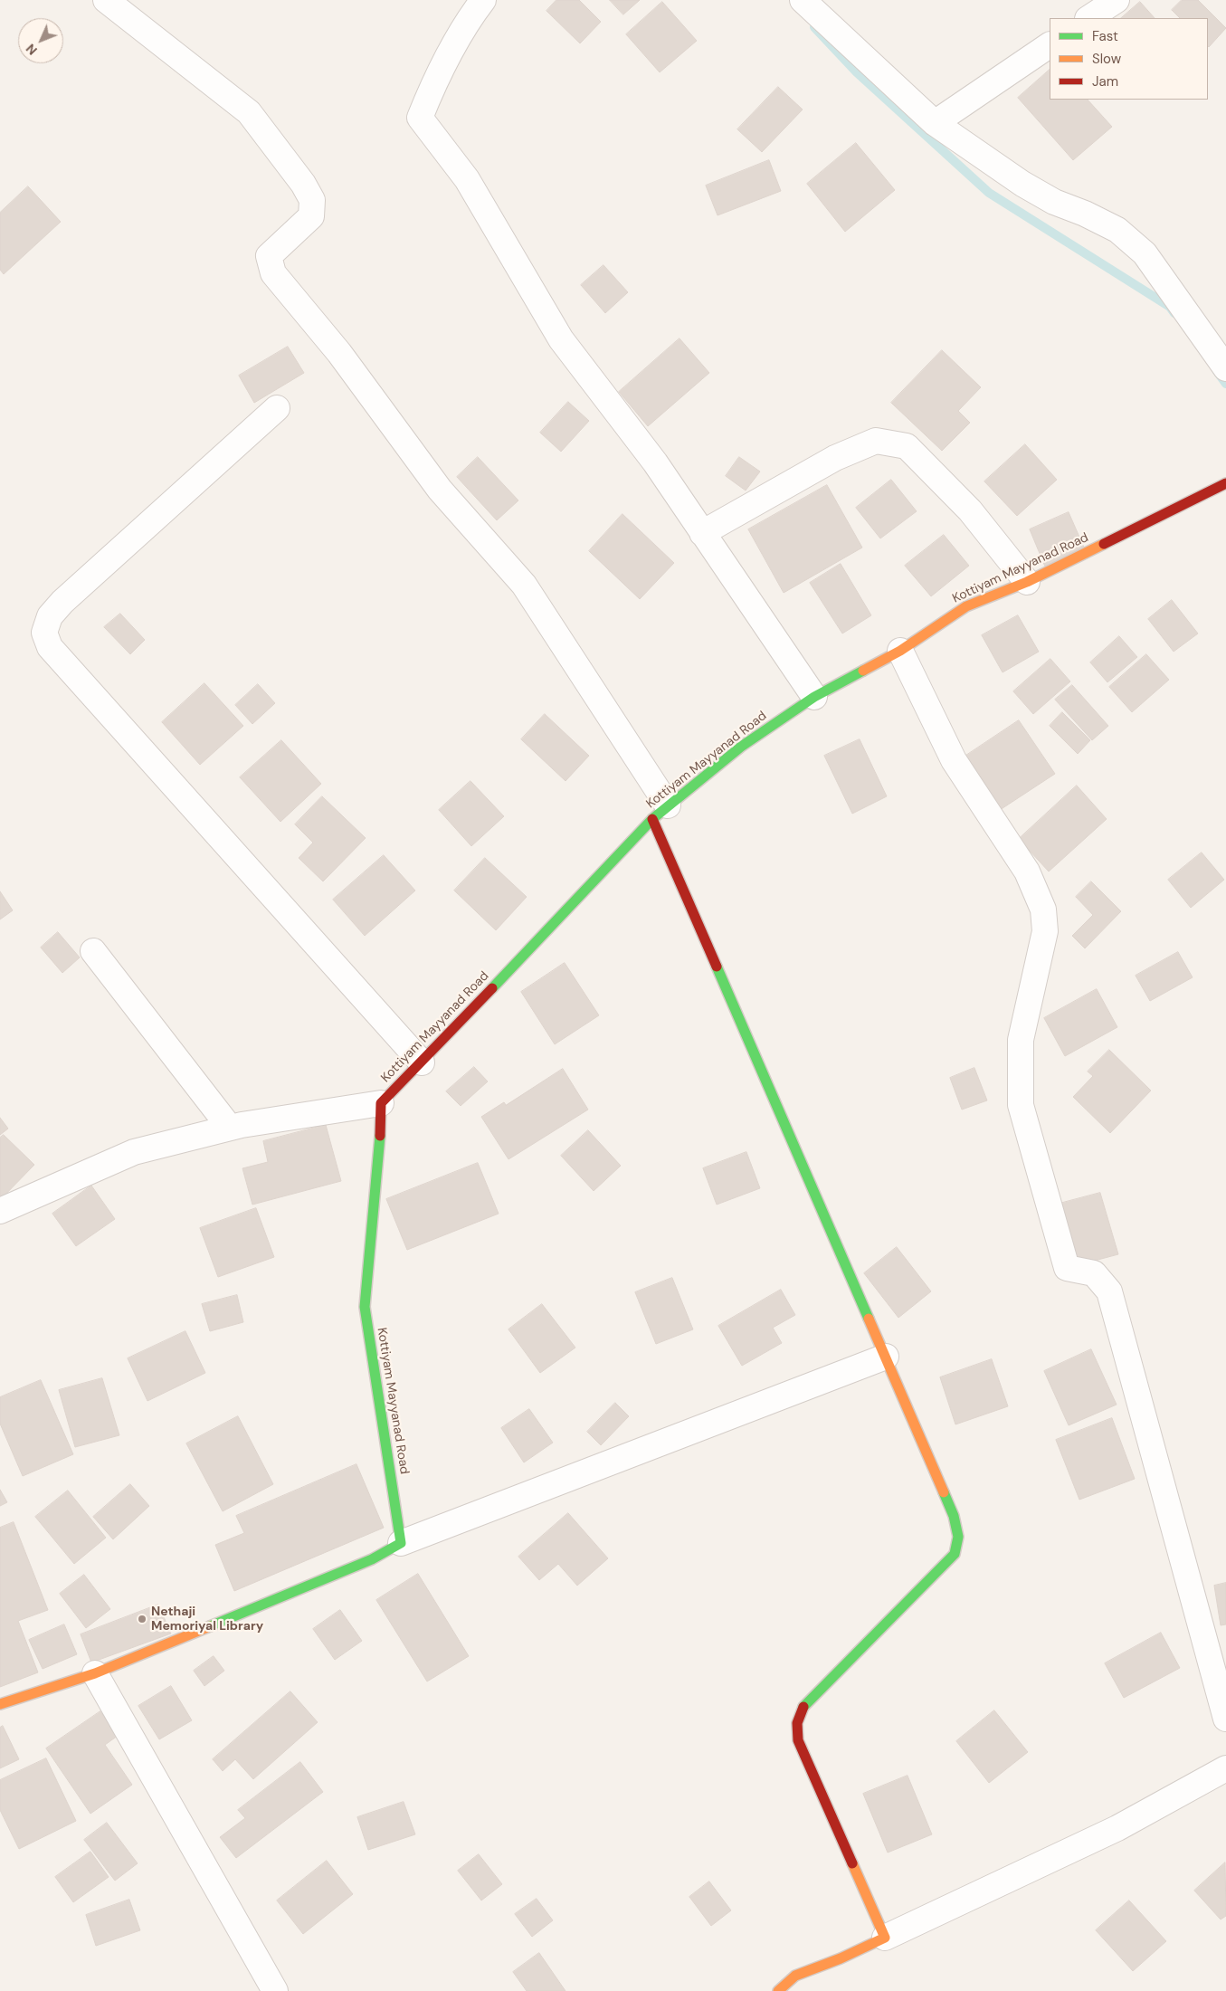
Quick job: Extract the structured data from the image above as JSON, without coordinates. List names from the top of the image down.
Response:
{
  "streets": {
    "street": ["Kottiyam Mayyanad Road"]
  },
  "places": ["Nethaji Memoriyal Library"],
  "legend": ["Fast", "Slow", "Jam"],
  "north": "bottom left"
}
